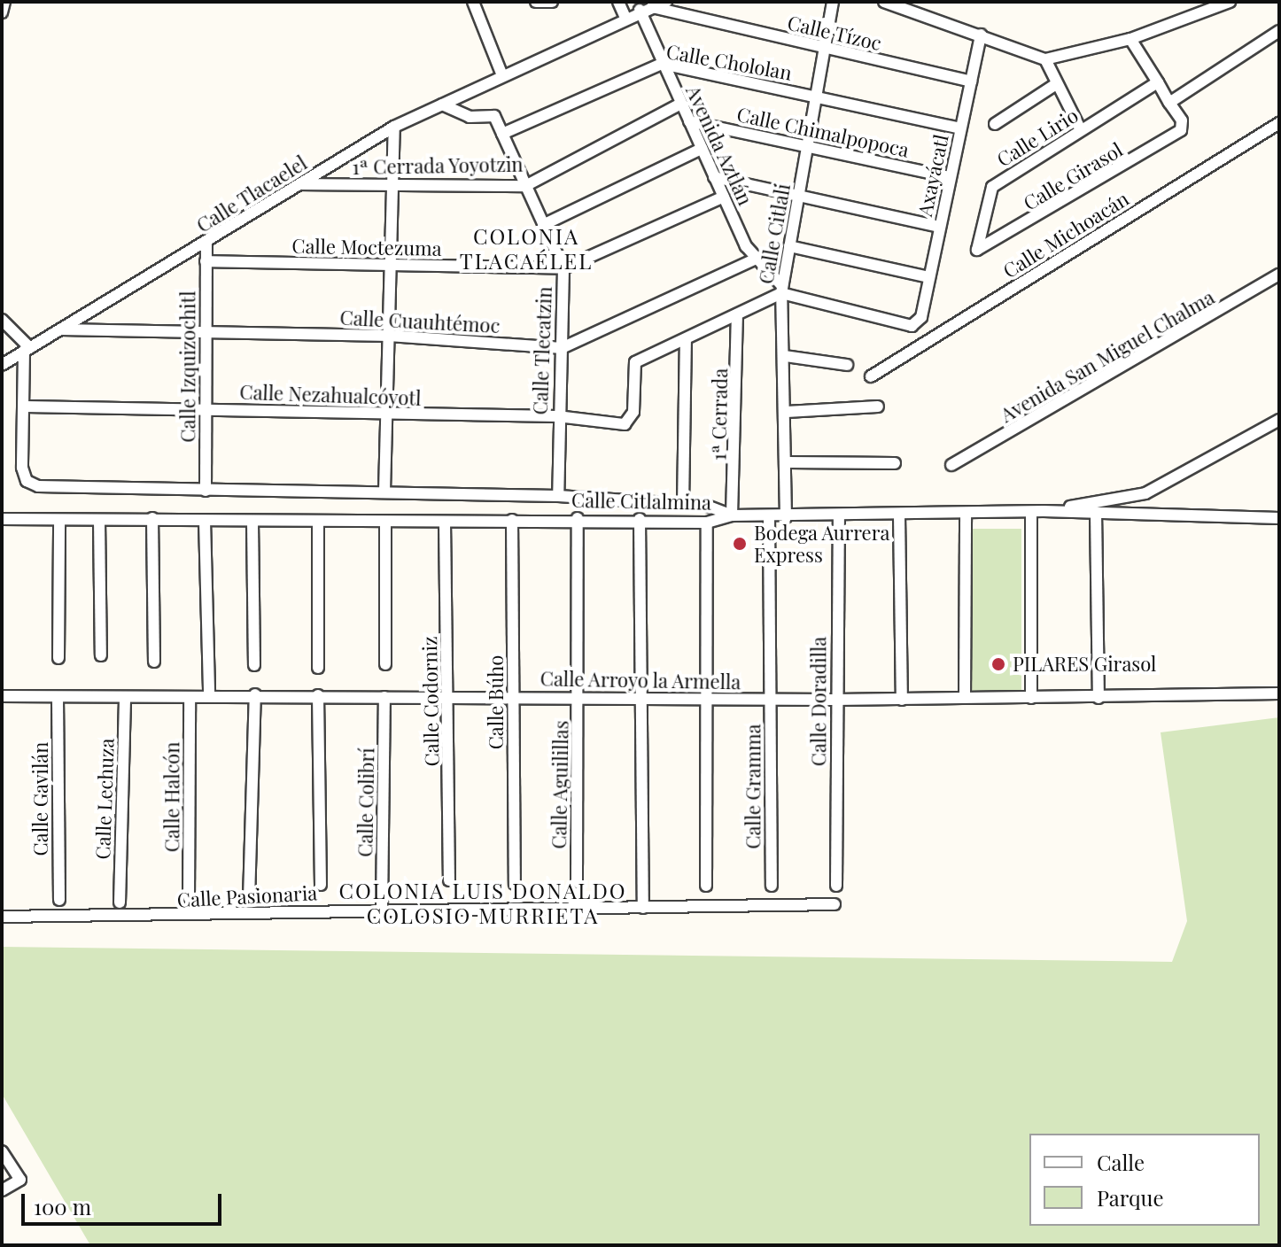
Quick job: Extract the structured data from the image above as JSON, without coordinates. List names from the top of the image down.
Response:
{
  "streets": {
    "street": [
      "Calle Tízoc",
      "Calle Chololan",
      "Calle Chimalpopoca",
      "Calle Lirio",
      "Avenida Aztlán",
      "1ª Cerrada Yoyotzin",
      "Axayácatl",
      "Calle Girasol",
      "Calle Tlacaelel",
      "Calle Citlali",
      "Calle Michoacán",
      "Calle Moctezuma",
      "Calle Cuauhtémoc",
      "Calle Tlecatzin",
      "Avenida San Miguel Chalma",
      "Calle Izquizochitl",
      "Calle Nezahualcóyotl",
      "1ª Cerrada",
      "Calle Citlalmina",
      "Calle Arroyo la Armella",
      "Calle Codorniz",
      "Calle Doradilla",
      "Calle Búho",
      "Calle Aguilillas",
      "Calle Gramma",
      "Calle Halcón",
      "Calle Gavilán",
      "Calle Lechuza",
      "Calle Colibrí",
      "Calle Pasionaria"
    ]
  },
  "crossings": [
    ["Calle Tízoc", "Avenida Aztlán"],
    ["Calle Tízoc", "Axayácatl"],
    ["Calle Tízoc", "Calle Tlacaelel"],
    ["Calle Tízoc", "Calle Citlali"],
    ["Calle Chololan", "Avenida Aztlán"],
    ["Calle Chololan", "Axayácatl"],
    ["Calle Chololan", "Calle Citlali"],
    ["Calle Chololan", "Calle Tlecatzin"],
    ["Calle Chimalpopoca", "Avenida Aztlán"],
    ["Calle Chimalpopoca", "Axayácatl"],
    ["Calle Chimalpopoca", "Calle Citlali"],
    ["Calle Lirio", "Calle Girasol"],
    ["Avenida Aztlán", "1ª Cerrada Yoyotzin"],
    ["Avenida Aztlán", "Axayácatl"],
    ["Avenida Aztlán", "Calle Tlacaelel"],
    ["Avenida Aztlán", "Calle Citlali"],
    ["Avenida Aztlán", "Calle Moctezuma"],
    ["Avenida Aztlán", "Calle Cuauhtémoc"],
    ["1ª Cerrada Yoyotzin", "Calle Tlacaelel"],
    ["1ª Cerrada Yoyotzin", "Calle Tlecatzin"],
    ["Axayácatl", "Calle Citlali"],
    ["Calle Tlacaelel", "Calle Cuauhtémoc"],
    ["Calle Tlacaelel", "Calle Izquizochitl"],
    ["Calle Citlali", "Calle Citlalmina"],
    ["Calle Moctezuma", "Calle Tlecatzin"],
    ["Calle Moctezuma", "Calle Izquizochitl"],
    ["Calle Cuauhtémoc", "Calle Tlecatzin"],
    ["Calle Cuauhtémoc", "Calle Izquizochitl"],
    ["Calle Tlecatzin", "Calle Nezahualcóyotl"],
    ["Calle Izquizochitl", "Calle Nezahualcóyotl"],
    ["1ª Cerrada", "Calle Citlalmina"],
    ["Calle Citlalmina", "Calle Codorniz"],
    ["Calle Citlalmina", "Calle Doradilla"],
    ["Calle Citlalmina", "Calle Búho"],
    ["Calle Citlalmina", "Calle Aguilillas"],
    ["Calle Citlalmina", "Calle Gramma"],
    ["Calle Arroyo la Armella", "Calle Codorniz"],
    ["Calle Arroyo la Armella", "Calle Doradilla"],
    ["Calle Arroyo la Armella", "Calle Búho"],
    ["Calle Arroyo la Armella", "Calle Aguilillas"],
    ["Calle Arroyo la Armella", "Calle Gramma"],
    ["Calle Arroyo la Armella", "Calle Halcón"],
    ["Calle Arroyo la Armella", "Calle Gavilán"],
    ["Calle Arroyo la Armella", "Calle Lechuza"],
    ["Calle Arroyo la Armella", "Calle Colibrí"],
    ["Calle Colibrí", "Calle Pasionaria"]
  ],
  "districts": ["COLONIA TLACAÉLEL", "COLONIA LUIS DONALDO COLOSIO MURRIETA"],
  "places": ["Bodega Aurrera Express", "PILARES Girasol"],
  "legend": ["Calle", "Parque"],
  "scale_bar": "100 m"
}
